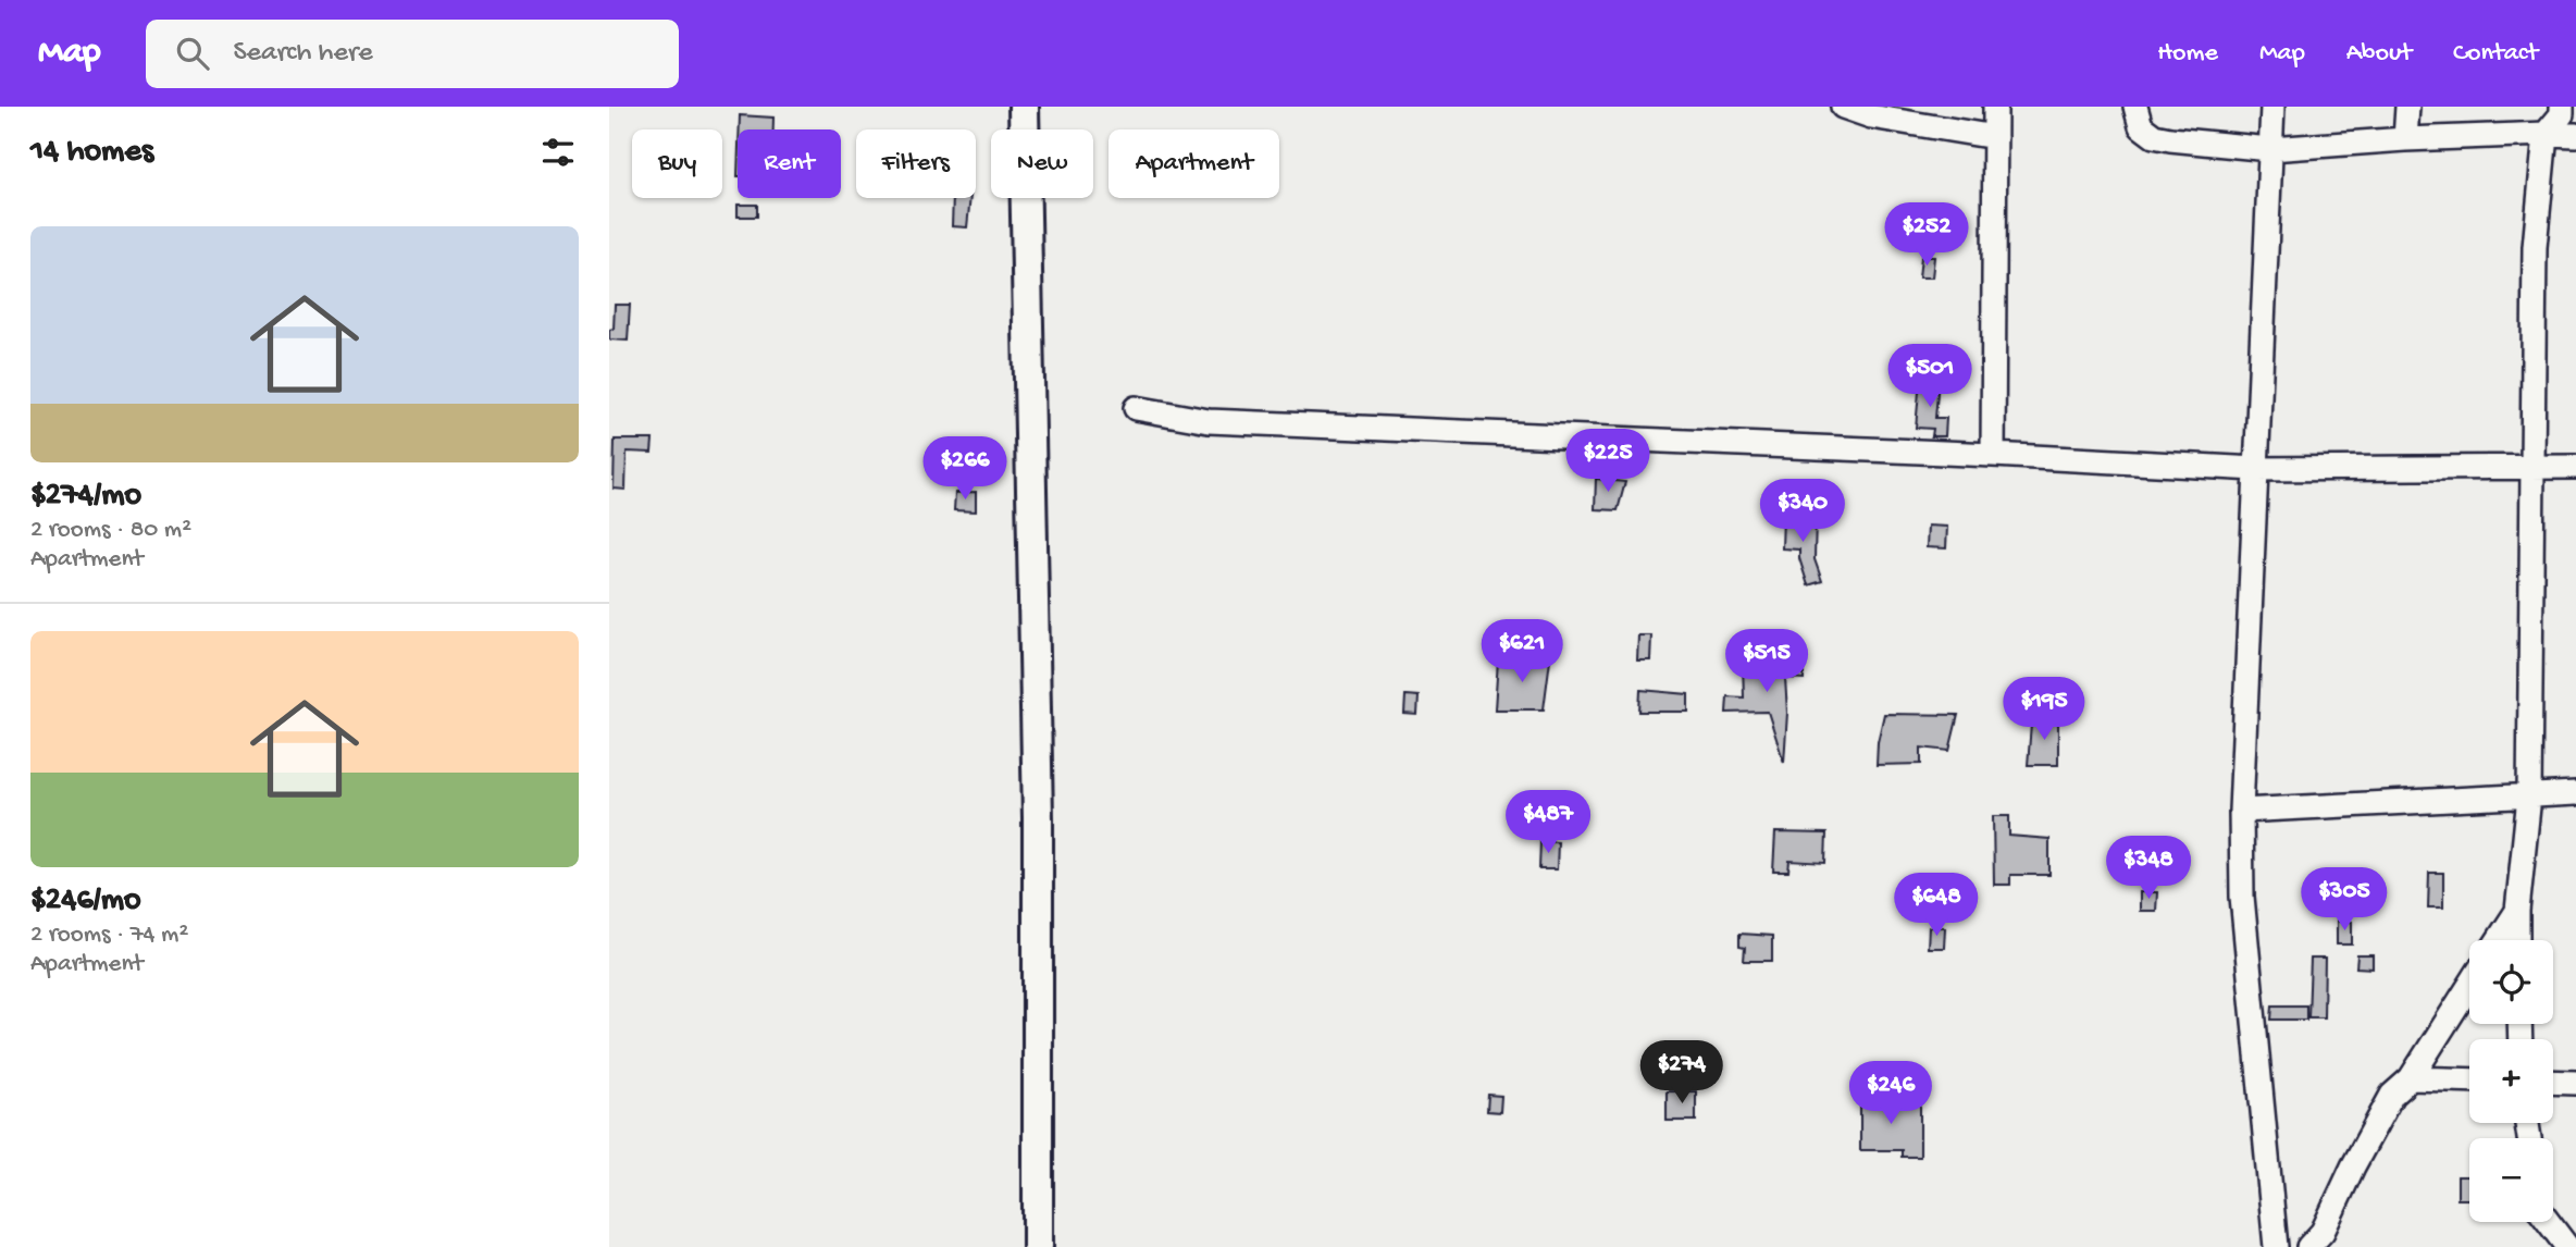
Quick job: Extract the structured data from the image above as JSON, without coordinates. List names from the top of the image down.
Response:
{
  "page": {
    "header": "Map",
    "search": "Search here",
    "nav": [
      "Home",
      "Map",
      "About",
      "Contact"
    ],
    "heading": "14 homes",
    "chip": [
      "Buy",
      "Rent",
      "Filters",
      "New",
      "Apartment"
    ],
    "list": [
      {
        "name": "$274/mo",
        "note": "2 rooms · 80 m² · Apartment"
      },
      {
        "name": "$246/mo",
        "note": "2 rooms · 74 m² · Apartment"
      }
    ],
    "price": [
      "$252",
      "$501",
      "$225",
      "$266",
      "$340",
      "$621",
      "$515",
      "$195",
      "$487",
      "$348",
      "$305",
      "$648",
      "$274",
      "$246"
    ],
    "map_buttons": ["+", "−"]
  }
}
